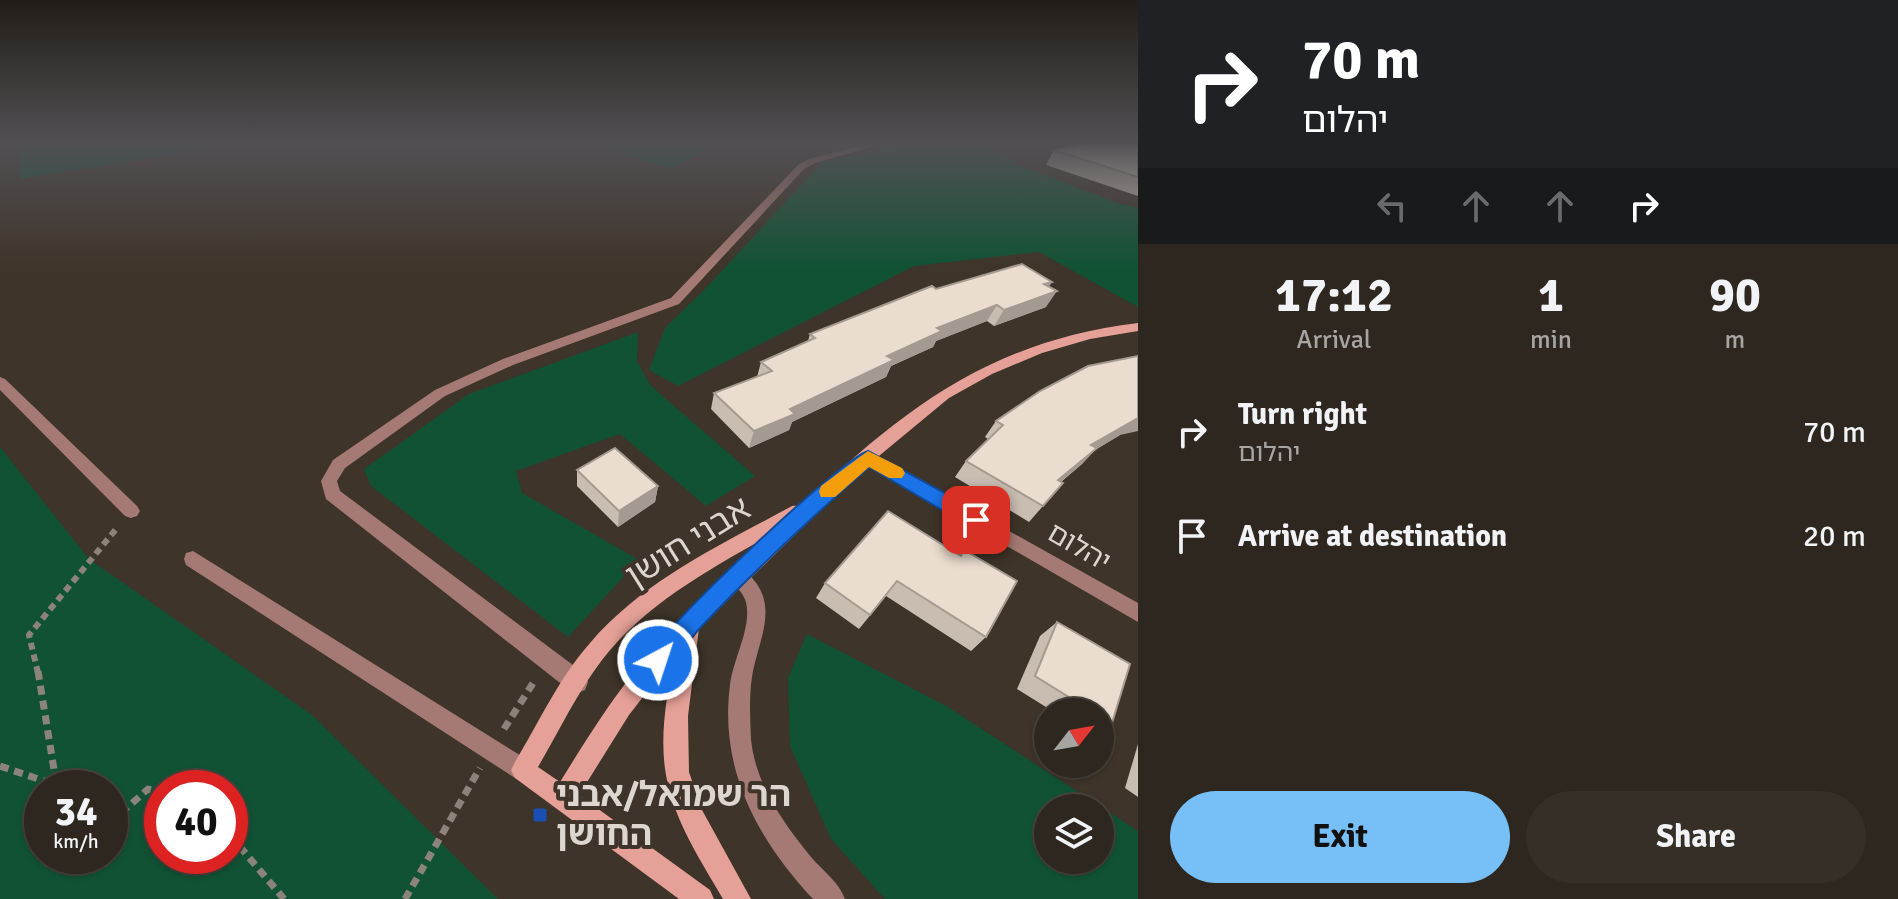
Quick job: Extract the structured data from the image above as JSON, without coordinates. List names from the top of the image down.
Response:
{
  "streets": {
    "street": ["אבני חושן", "יהלום"]
  },
  "crossings": [
    ["אבני חושן", "יהלום"]
  ],
  "places": {
    "transit": ["הר שמואל/אבני החושן"]
  },
  "north": "top right",
  "page": {
    "turn": ["70 m", "יהלום"],
    "eta": [
      "17:12",
      "Arrival",
      "1",
      "min",
      "90",
      "m"
    ],
    "list": [
      {
        "name": "Turn right",
        "note": "יהלום",
        "value": "70 m"
      },
      {
        "name": "Arrive at destination",
        "value": "20 m"
      }
    ],
    "speed": "34 km/h",
    "limit": "40",
    "buttons": ["Exit", "Share"]
  }
}
